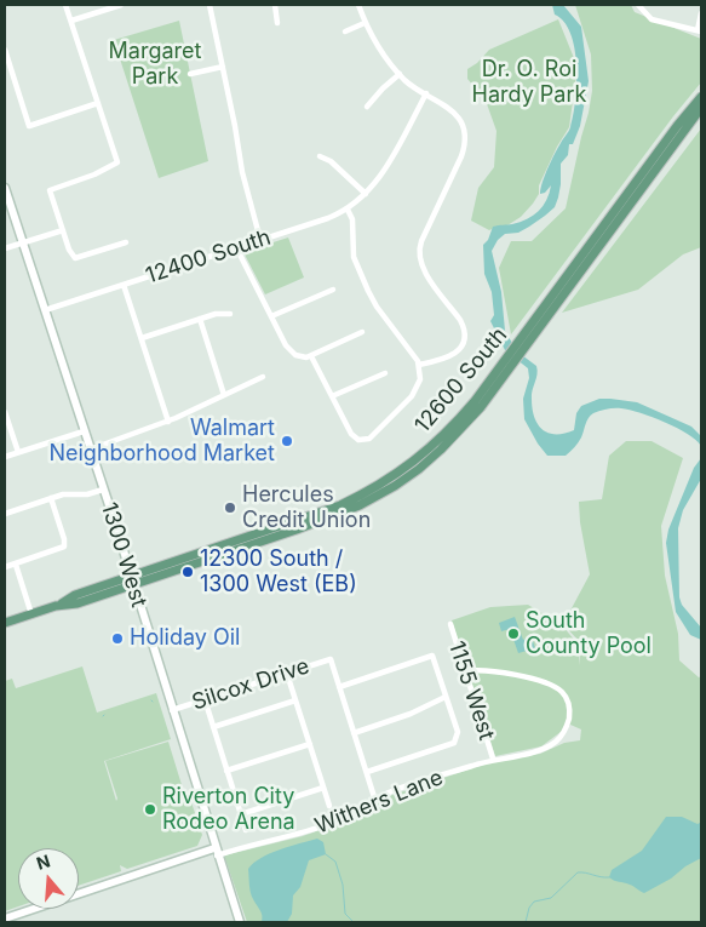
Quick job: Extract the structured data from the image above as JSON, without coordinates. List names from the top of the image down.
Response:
{
  "streets": {
    "main road": ["12600 South"],
    "street": [
      "12400 South",
      "1300 West",
      "Silcox Drive",
      "1155 West",
      "Withers Lane"
    ]
  },
  "crossings": [
    ["12400 South", "1300 West"],
    ["12600 South", "1300 West"],
    ["1300 West", "Silcox Drive"],
    ["1300 West", "Withers Lane"],
    ["1155 West", "Withers Lane"]
  ],
  "parks": ["Margaret Park", "Dr. O. Roi Hardy Park"],
  "places": [
    "Walmart Neighborhood Market",
    "Hercules Credit Union",
    "12300 South / 1300 West (EB)",
    "South County Pool",
    "Holiday Oil",
    "Riverton City Rodeo Arena"
  ],
  "north": "top"
}
